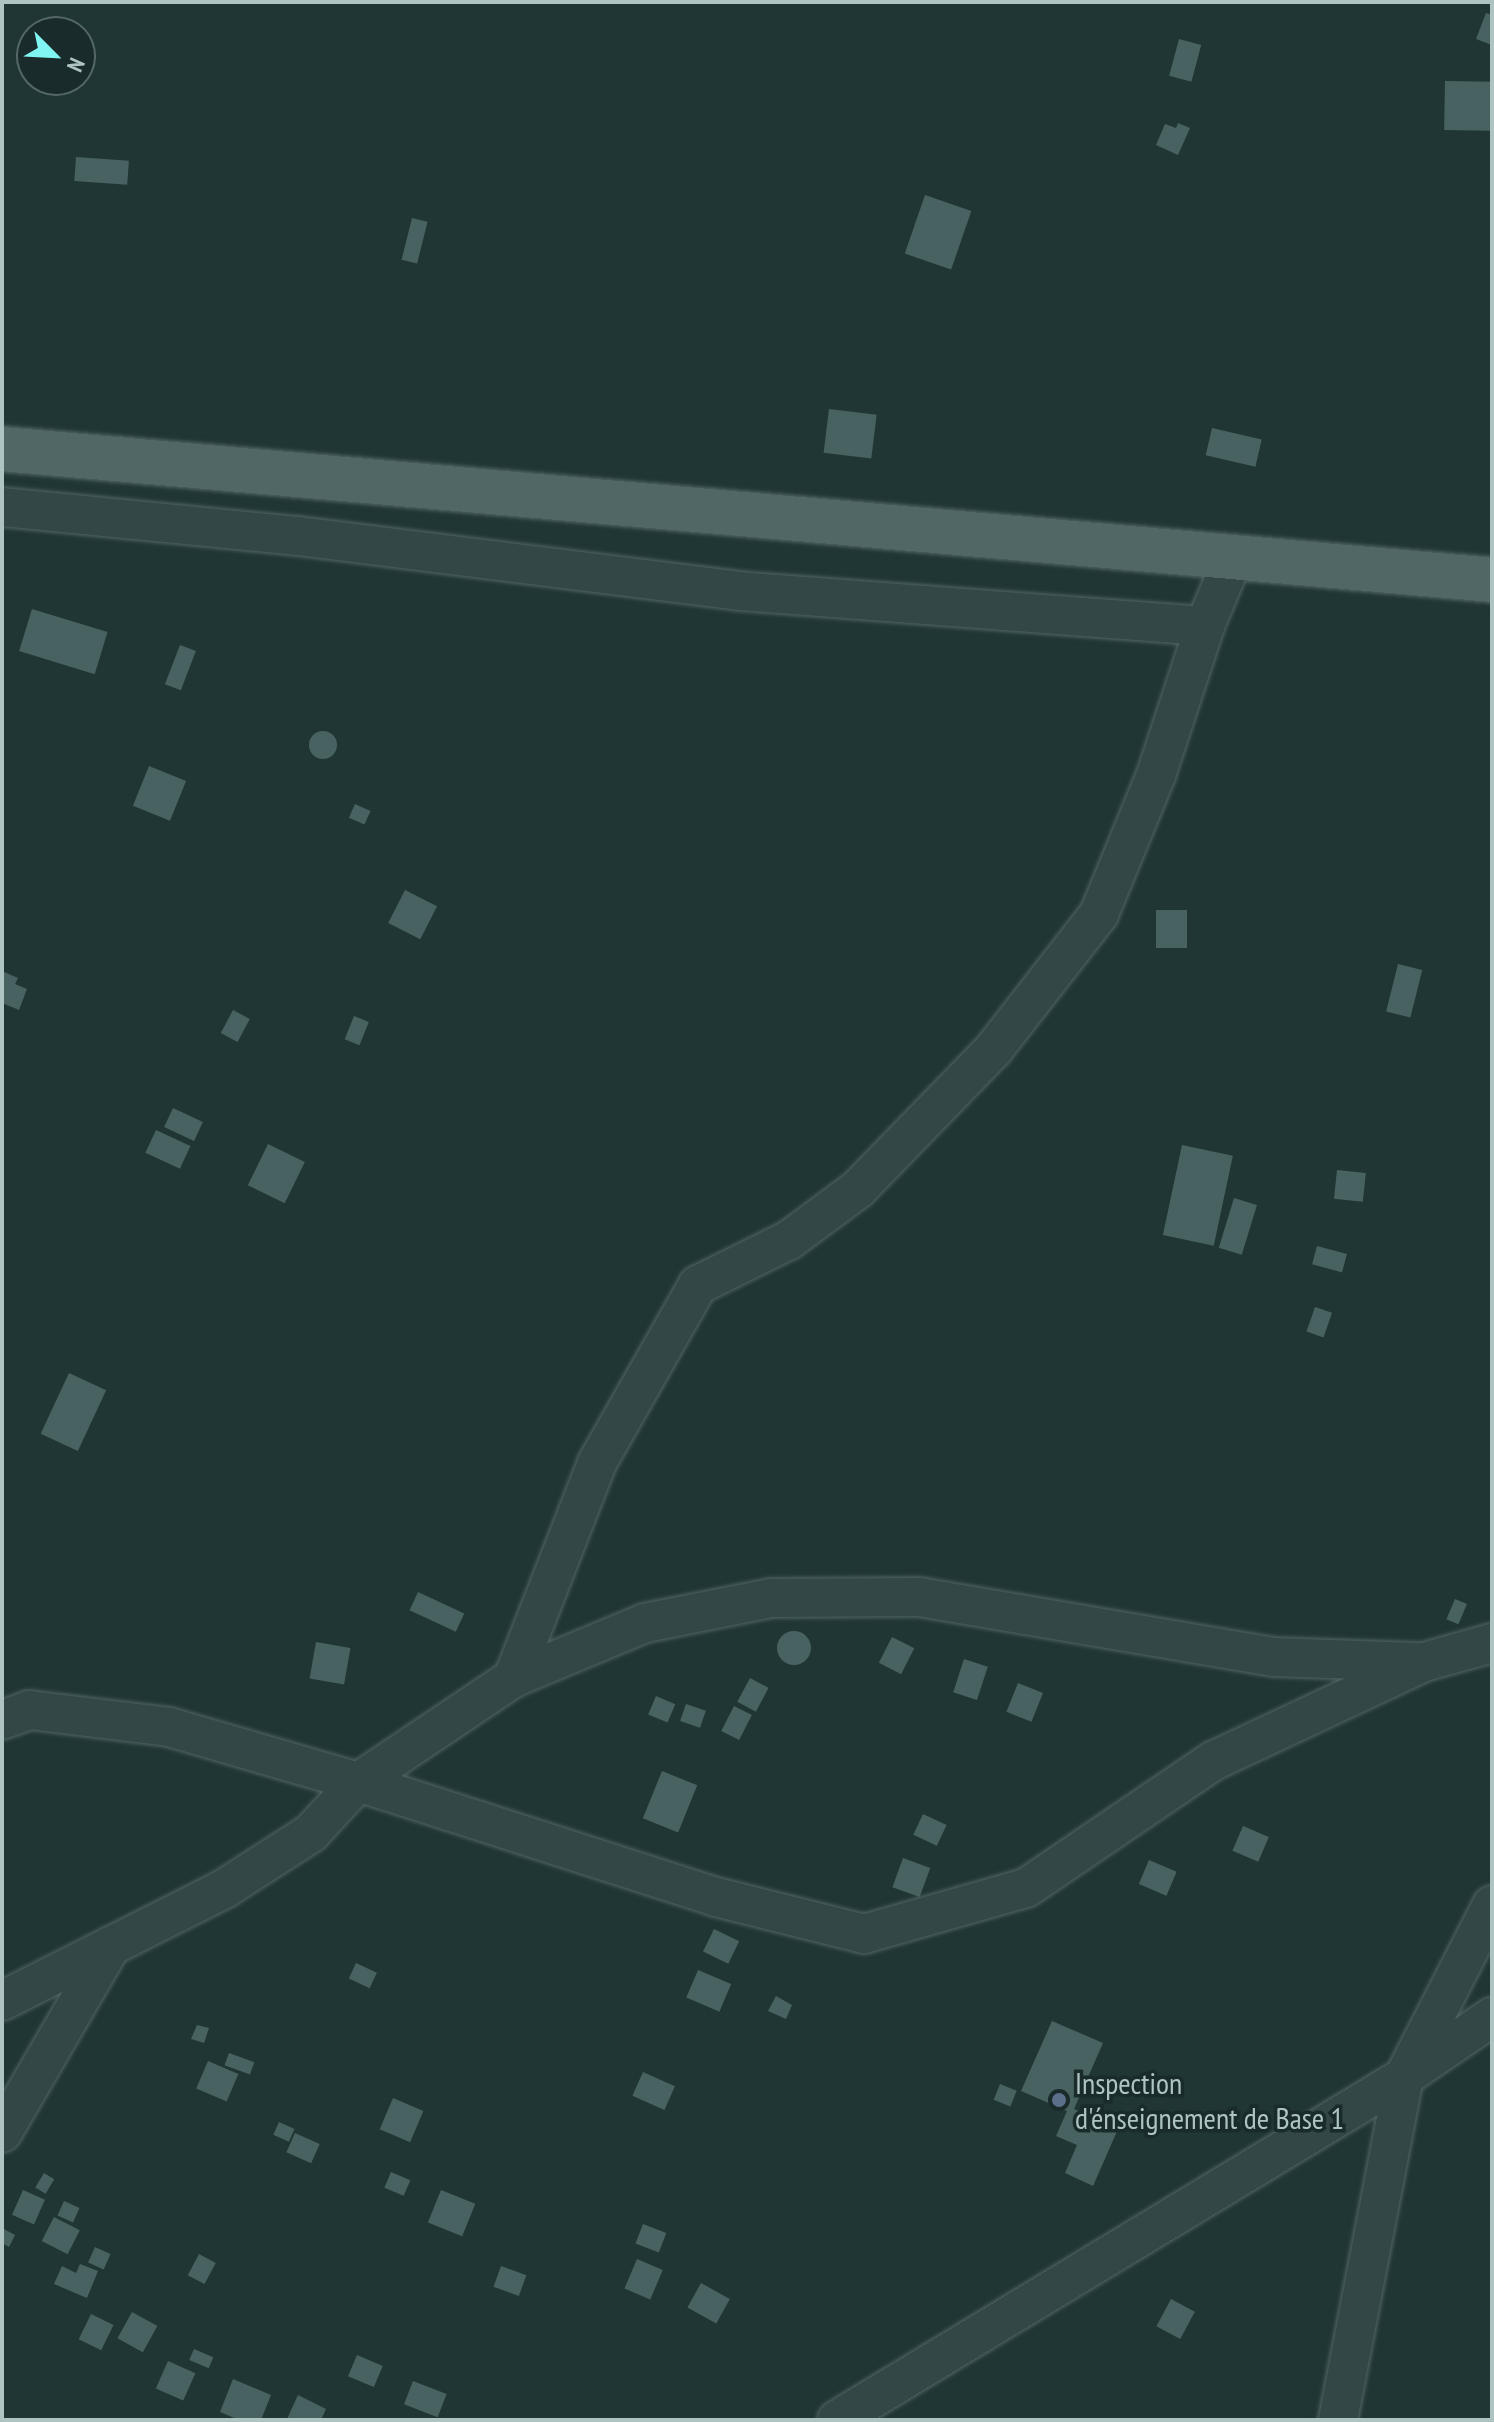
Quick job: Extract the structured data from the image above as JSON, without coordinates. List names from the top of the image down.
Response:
{
  "places": ["Inspection d'énseignement de Base 1"],
  "north": "bottom right"
}
